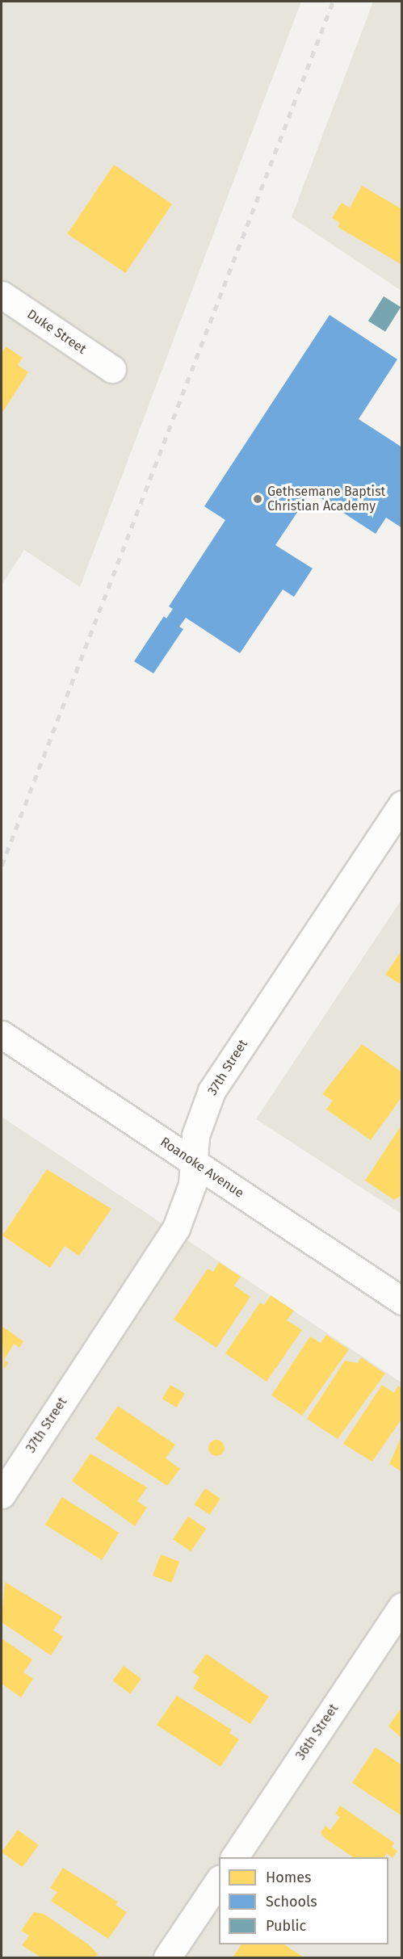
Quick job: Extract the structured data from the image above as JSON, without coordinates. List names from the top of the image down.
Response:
{
  "streets": {
    "street": [
      "Duke Street",
      "37th Street",
      "Roanoke Avenue",
      "36th Street"
    ]
  },
  "crossings": [
    ["37th Street", "Roanoke Avenue"]
  ],
  "places": ["Gethsemane Baptist Christian Academy"],
  "legend": ["Homes", "Schools", "Public"]
}
